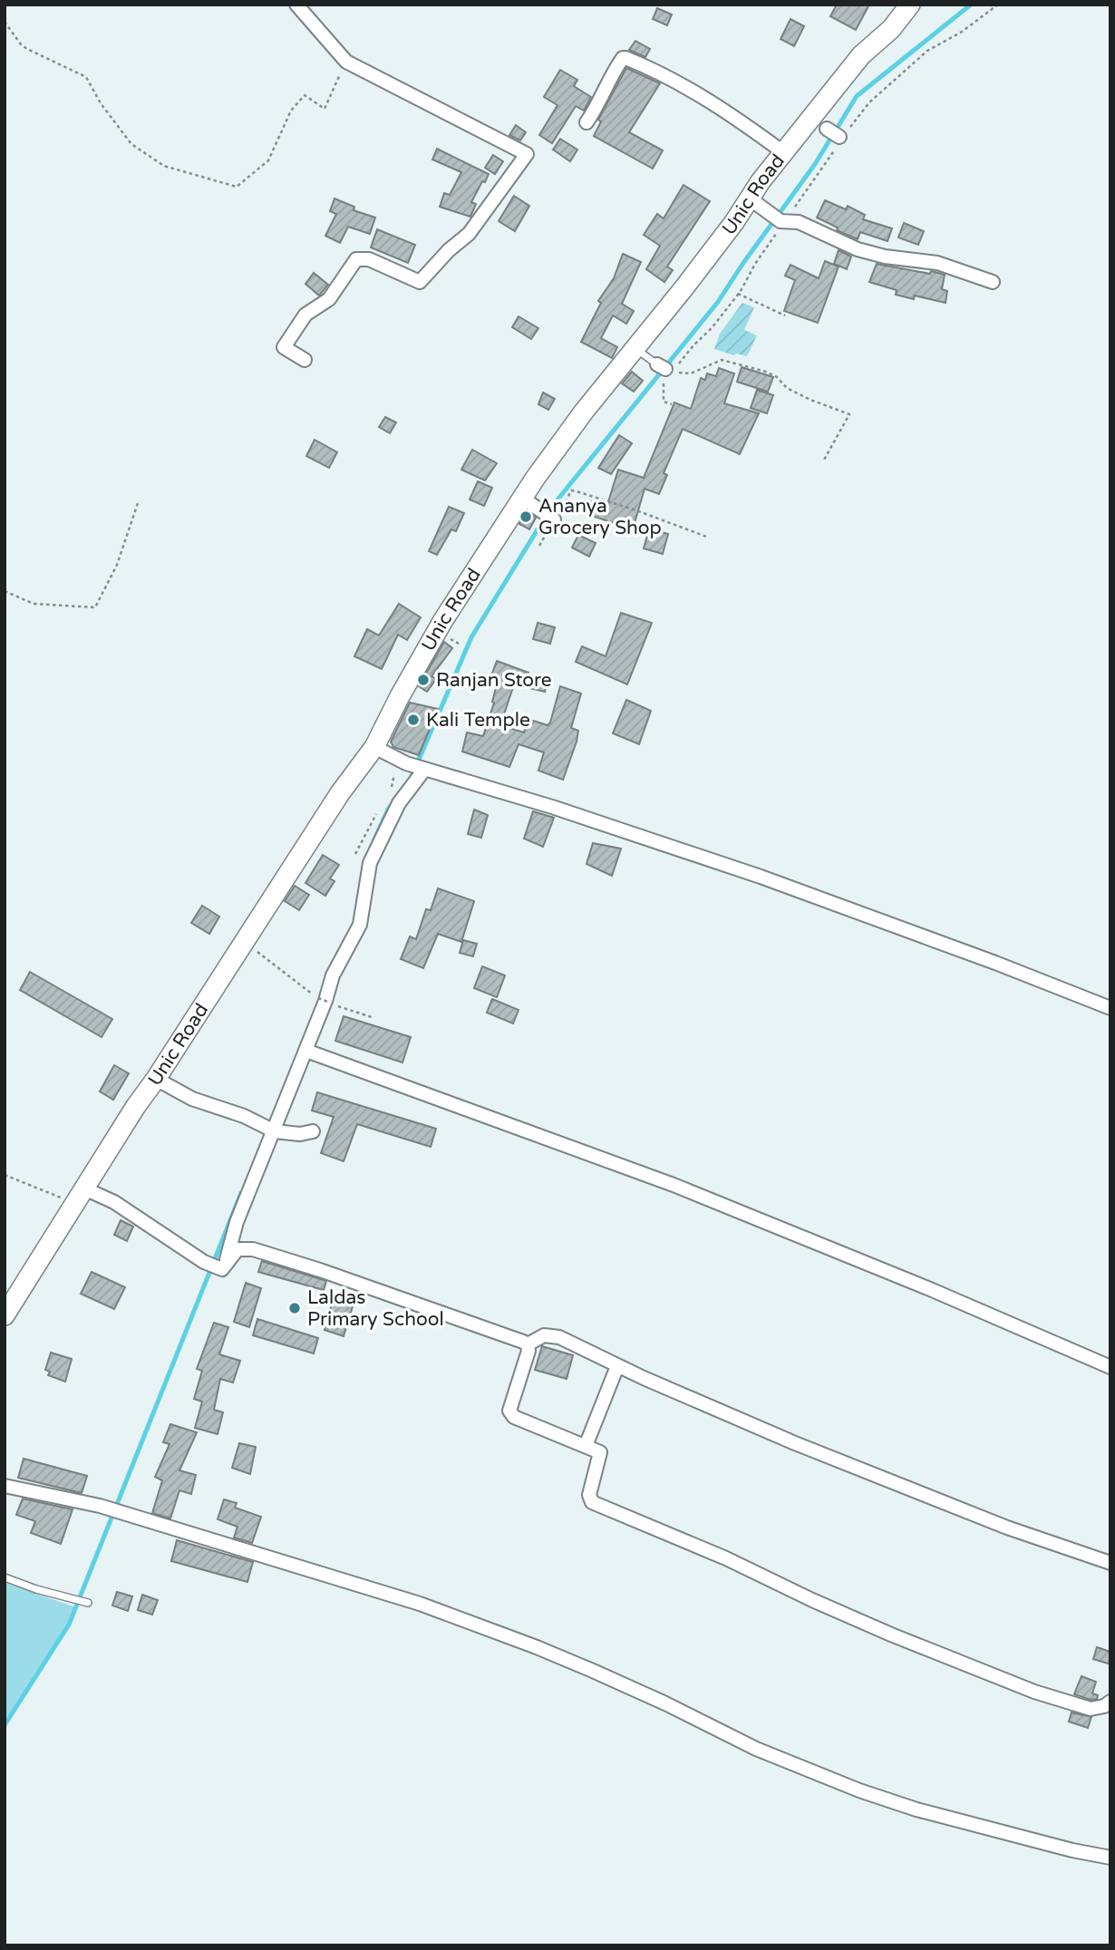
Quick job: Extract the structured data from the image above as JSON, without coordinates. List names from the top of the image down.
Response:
{
  "streets": {
    "main road": ["Unic Road"]
  },
  "places": [
    "Ananya Grocery Shop",
    "Ranjan Store",
    "Kali Temple",
    "Laldas Primary School"
  ]
}
